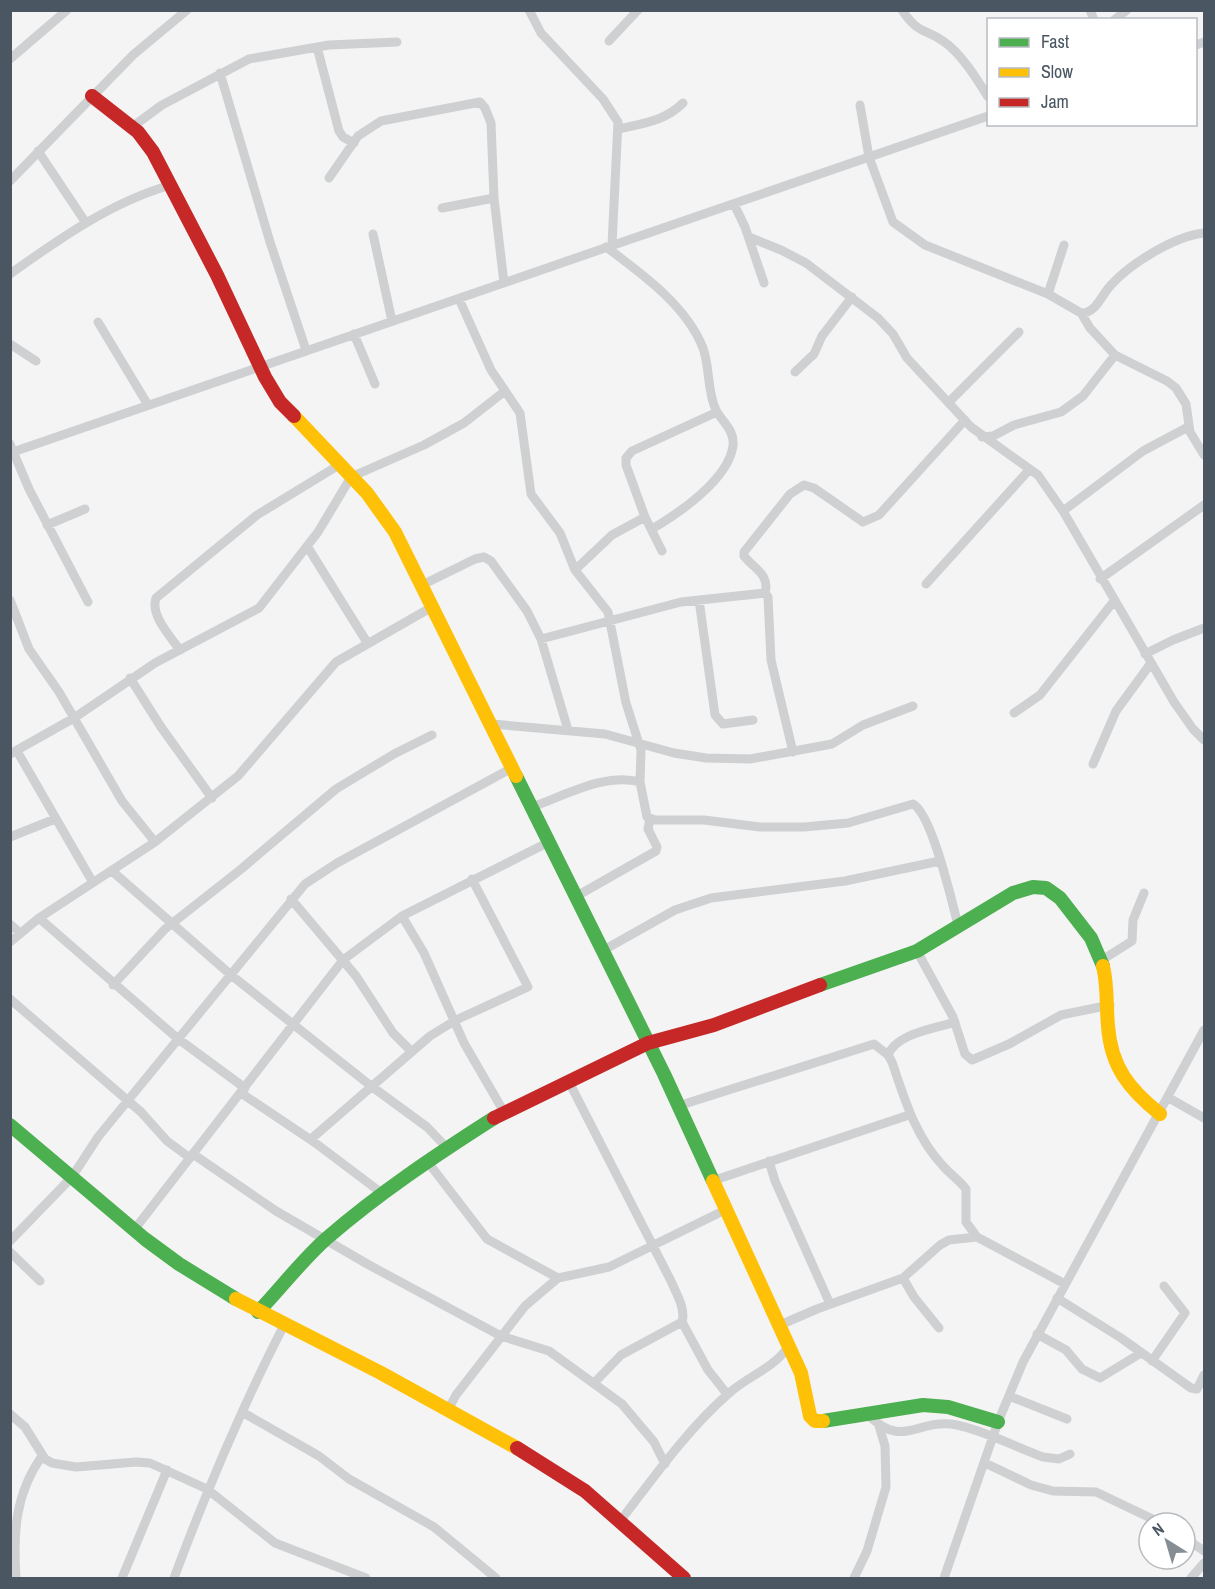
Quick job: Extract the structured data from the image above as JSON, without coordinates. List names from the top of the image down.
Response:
{
  "legend": ["Fast", "Slow", "Jam"],
  "north": "top left"
}
